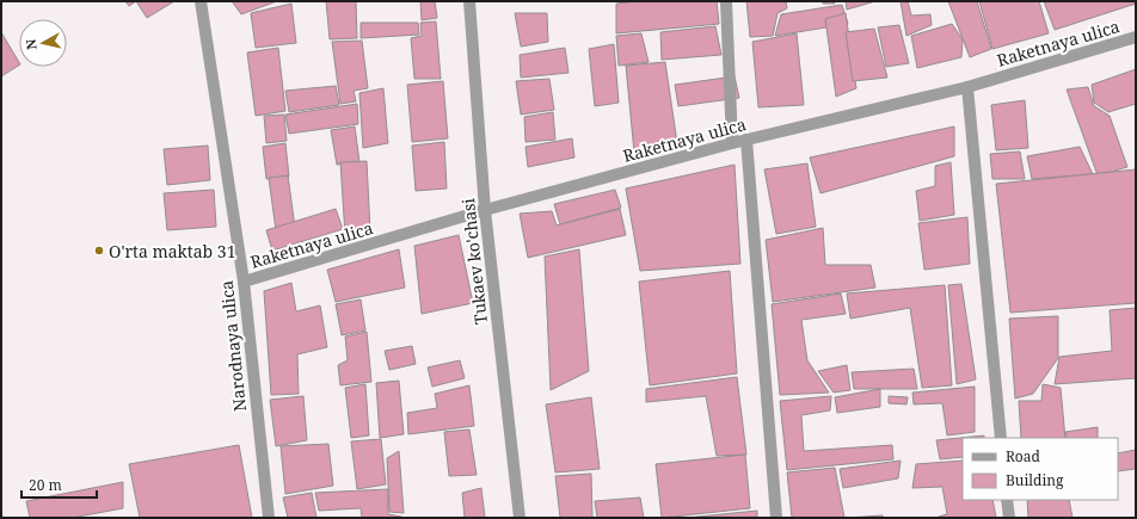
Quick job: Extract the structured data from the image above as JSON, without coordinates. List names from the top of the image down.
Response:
{
  "streets": {
    "street": ["Raketnaya ulica", "Tukaev ko'chasi", "Narodnaya ulica"]
  },
  "crossings": [
    ["Raketnaya ulica", "Tukaev ko'chasi"],
    ["Raketnaya ulica", "Narodnaya ulica"]
  ],
  "places": ["O'rta maktab 31"],
  "legend": ["Road", "Building"],
  "scale_bar": "20 m",
  "north": "left"
}
